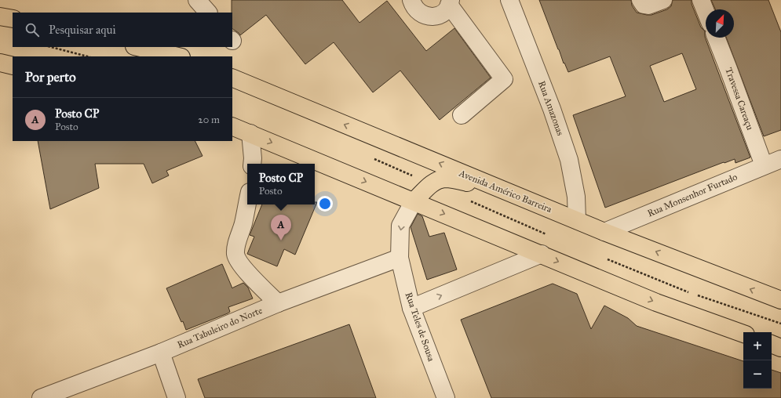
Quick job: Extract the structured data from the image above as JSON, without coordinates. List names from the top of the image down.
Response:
{
  "streets": {
    "main road": ["Avenida Américo Barreira"],
    "street": [
      "Travessa Careaçu",
      "Rua Amazonas",
      "Rua Monsenhor Furtado",
      "Rua Teles de Sousa",
      "Rua Tabuleiro do Norte"
    ]
  },
  "crossings": [
    ["Travessa Careaçu", "Rua Monsenhor Furtado"],
    ["Rua Amazonas", "Avenida Américo Barreira"],
    ["Avenida Américo Barreira", "Rua Monsenhor Furtado"],
    ["Rua Teles de Sousa", "Rua Tabuleiro do Norte"]
  ],
  "north": "top right",
  "page": {
    "search": "Pesquisar aqui",
    "heading": "Por perto",
    "list": [
      {
        "mark": "A",
        "name": "Posto CP",
        "note": "Posto",
        "value": "20 m"
      }
    ],
    "popup": ["Posto CP", "Posto"],
    "pins": "A",
    "map_buttons": ["+", "−"]
  }
}
